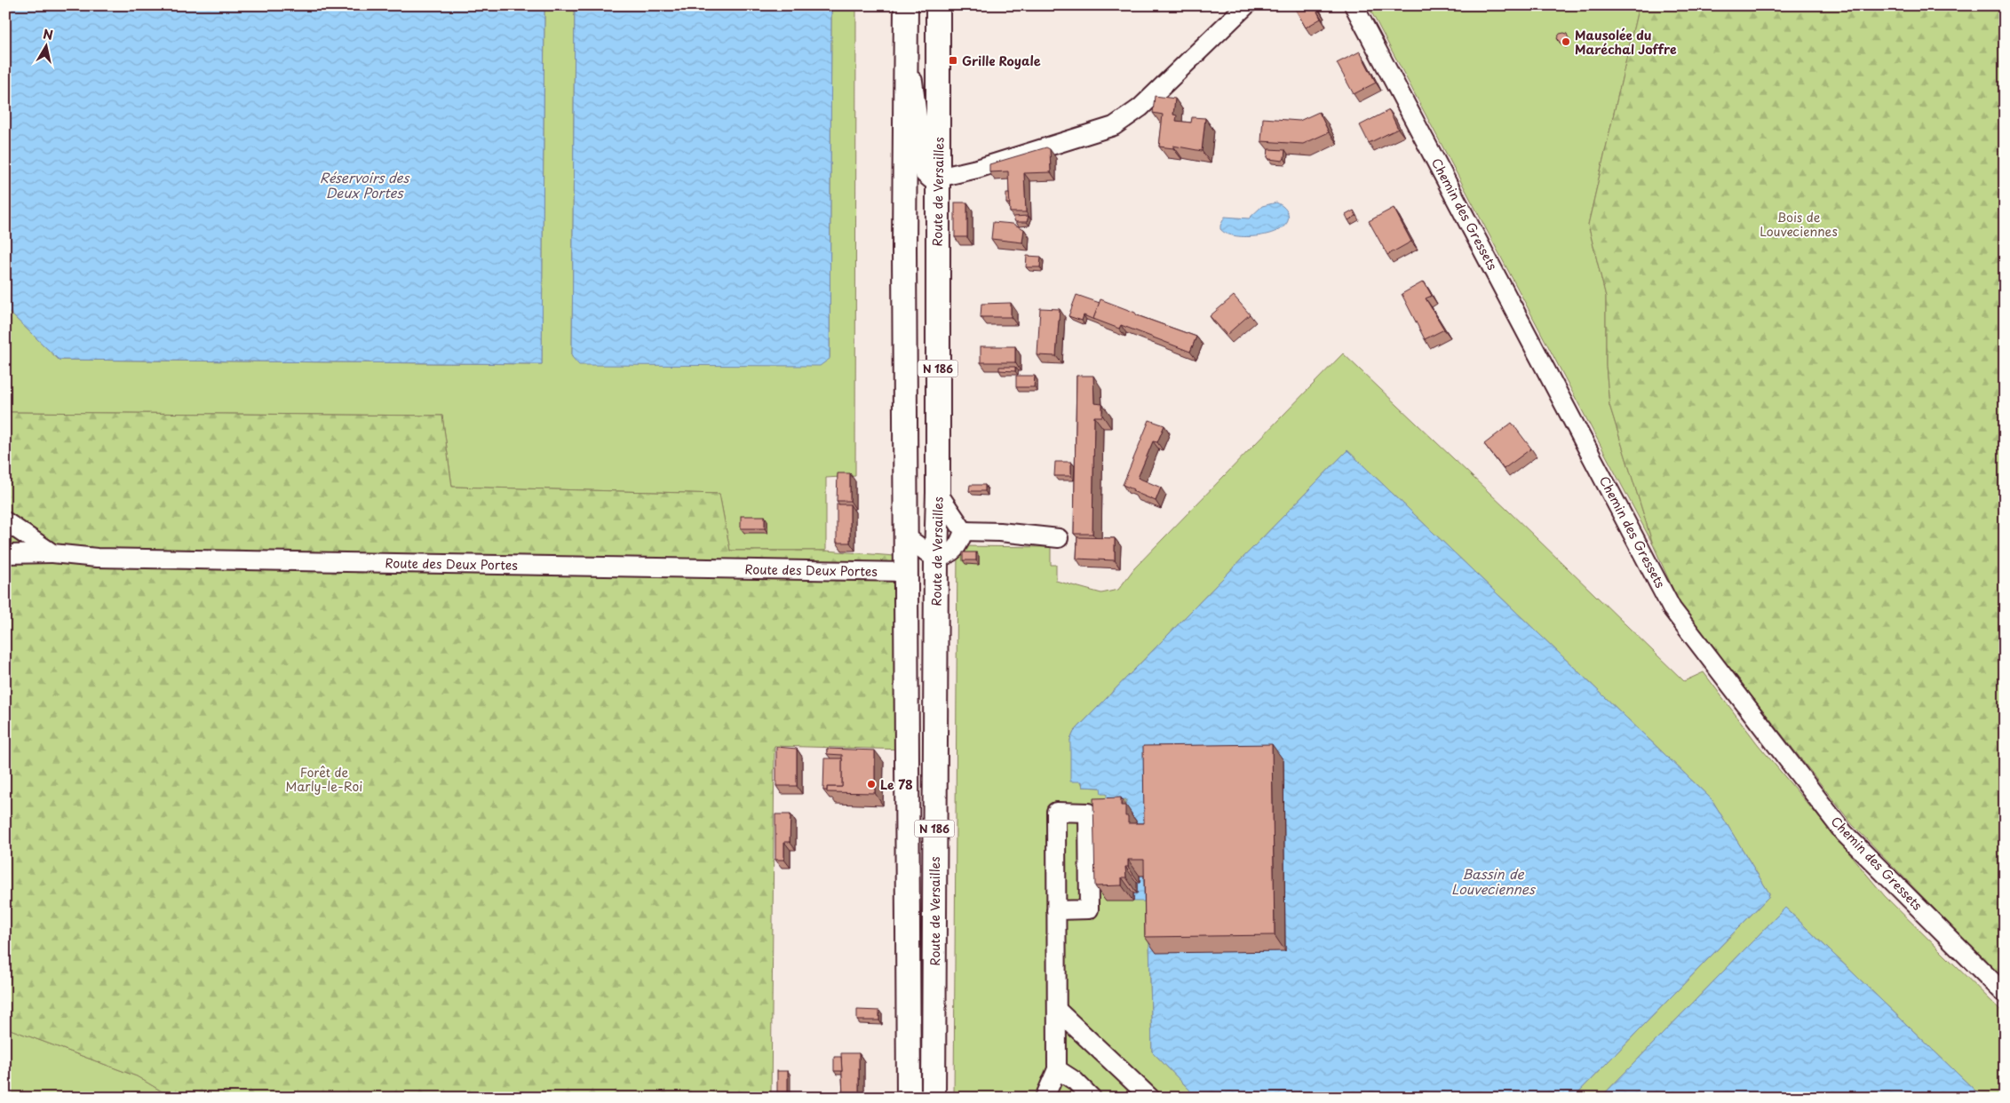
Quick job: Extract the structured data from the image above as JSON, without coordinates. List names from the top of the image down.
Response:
{
  "streets": {
    "main road": ["Route de Versailles", "N 186"],
    "street": ["Chemin des Gressets", "Route des Deux Portes"]
  },
  "crossings": [
    ["N 186", "Route des Deux Portes"]
  ],
  "water": ["Réservoirs des Deux Portes", "Bassin de Louveciennes"],
  "parks": ["Bois de Louveciennes", "Forêt de Marly-le-Roi"],
  "places": {
    "other": ["Mausolée du Maréchal Joffre", "Le 78"],
    "transit": ["Grille Royale"]
  },
  "north": "top"
}
